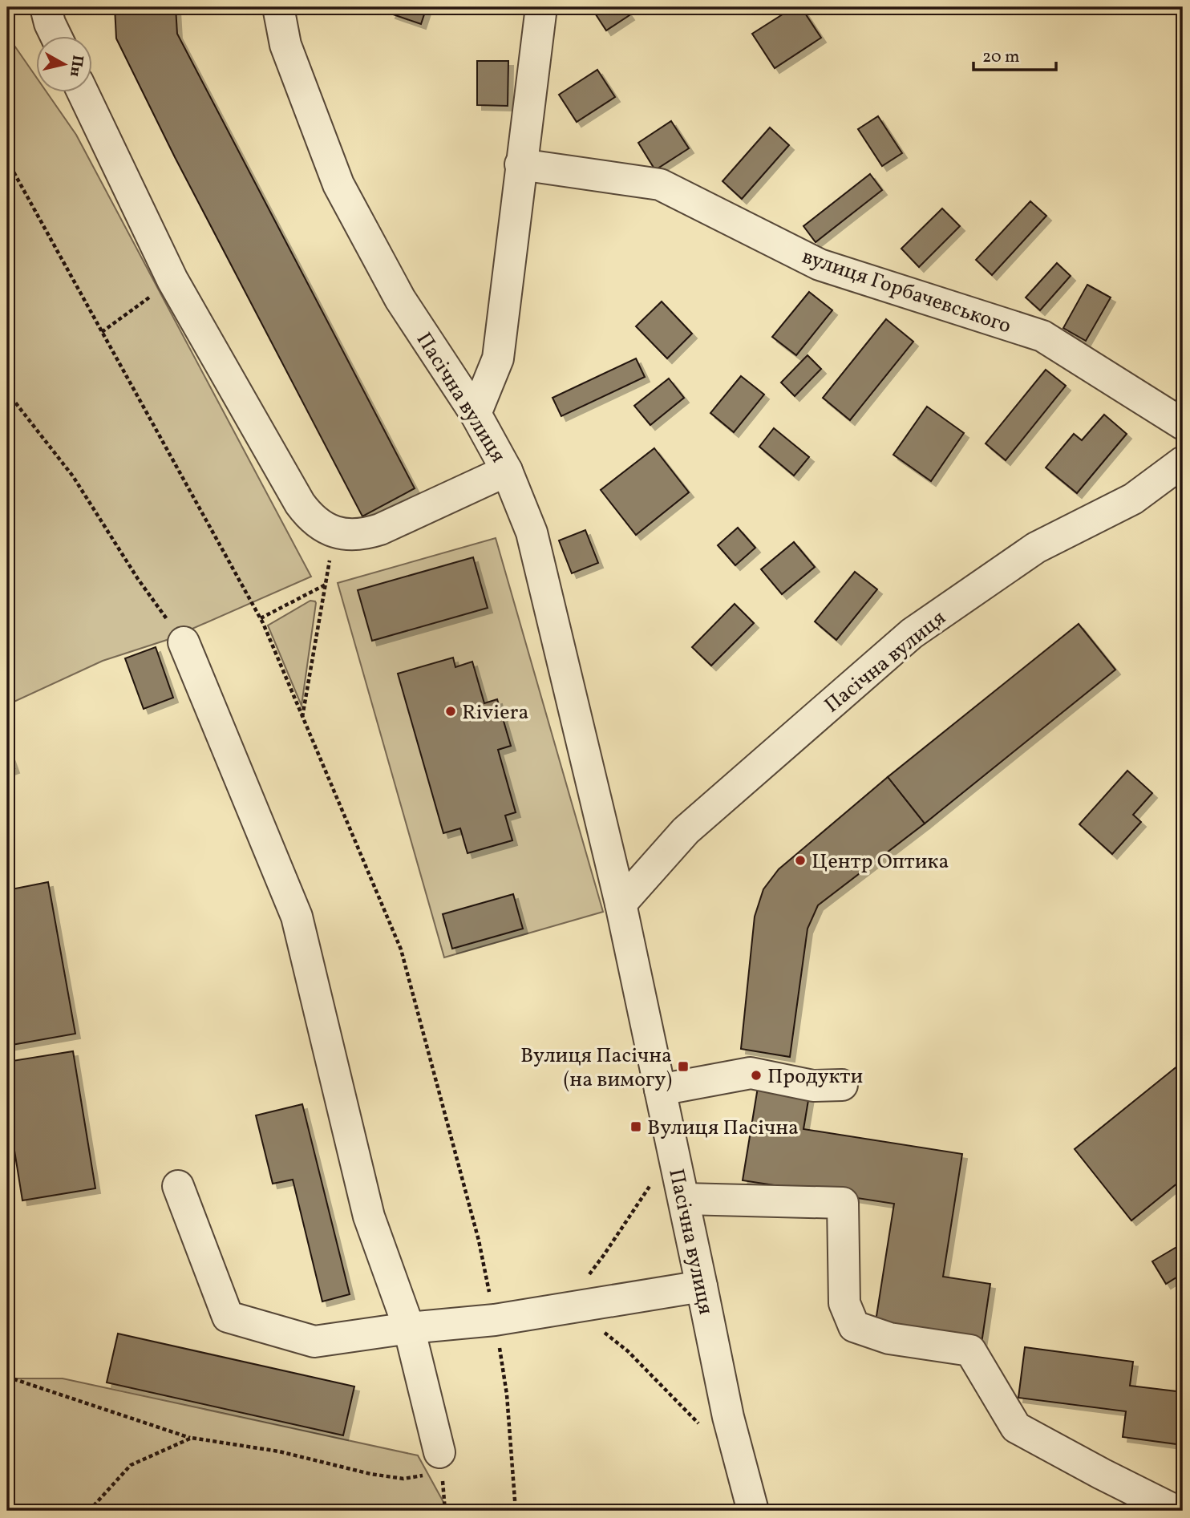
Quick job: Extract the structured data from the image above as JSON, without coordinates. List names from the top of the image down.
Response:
{
  "streets": {
    "street": ["вулиця Горбачевського", "Пасічна вулиця"]
  },
  "places": {
    "other": ["Riviera", "Центр Оптика", "Продукти"],
    "transit": ["Вулиця Пасічна (на вимогу)", "Вулиця Пасічна"]
  },
  "scale_bar": "20 m",
  "north": "right"
}
